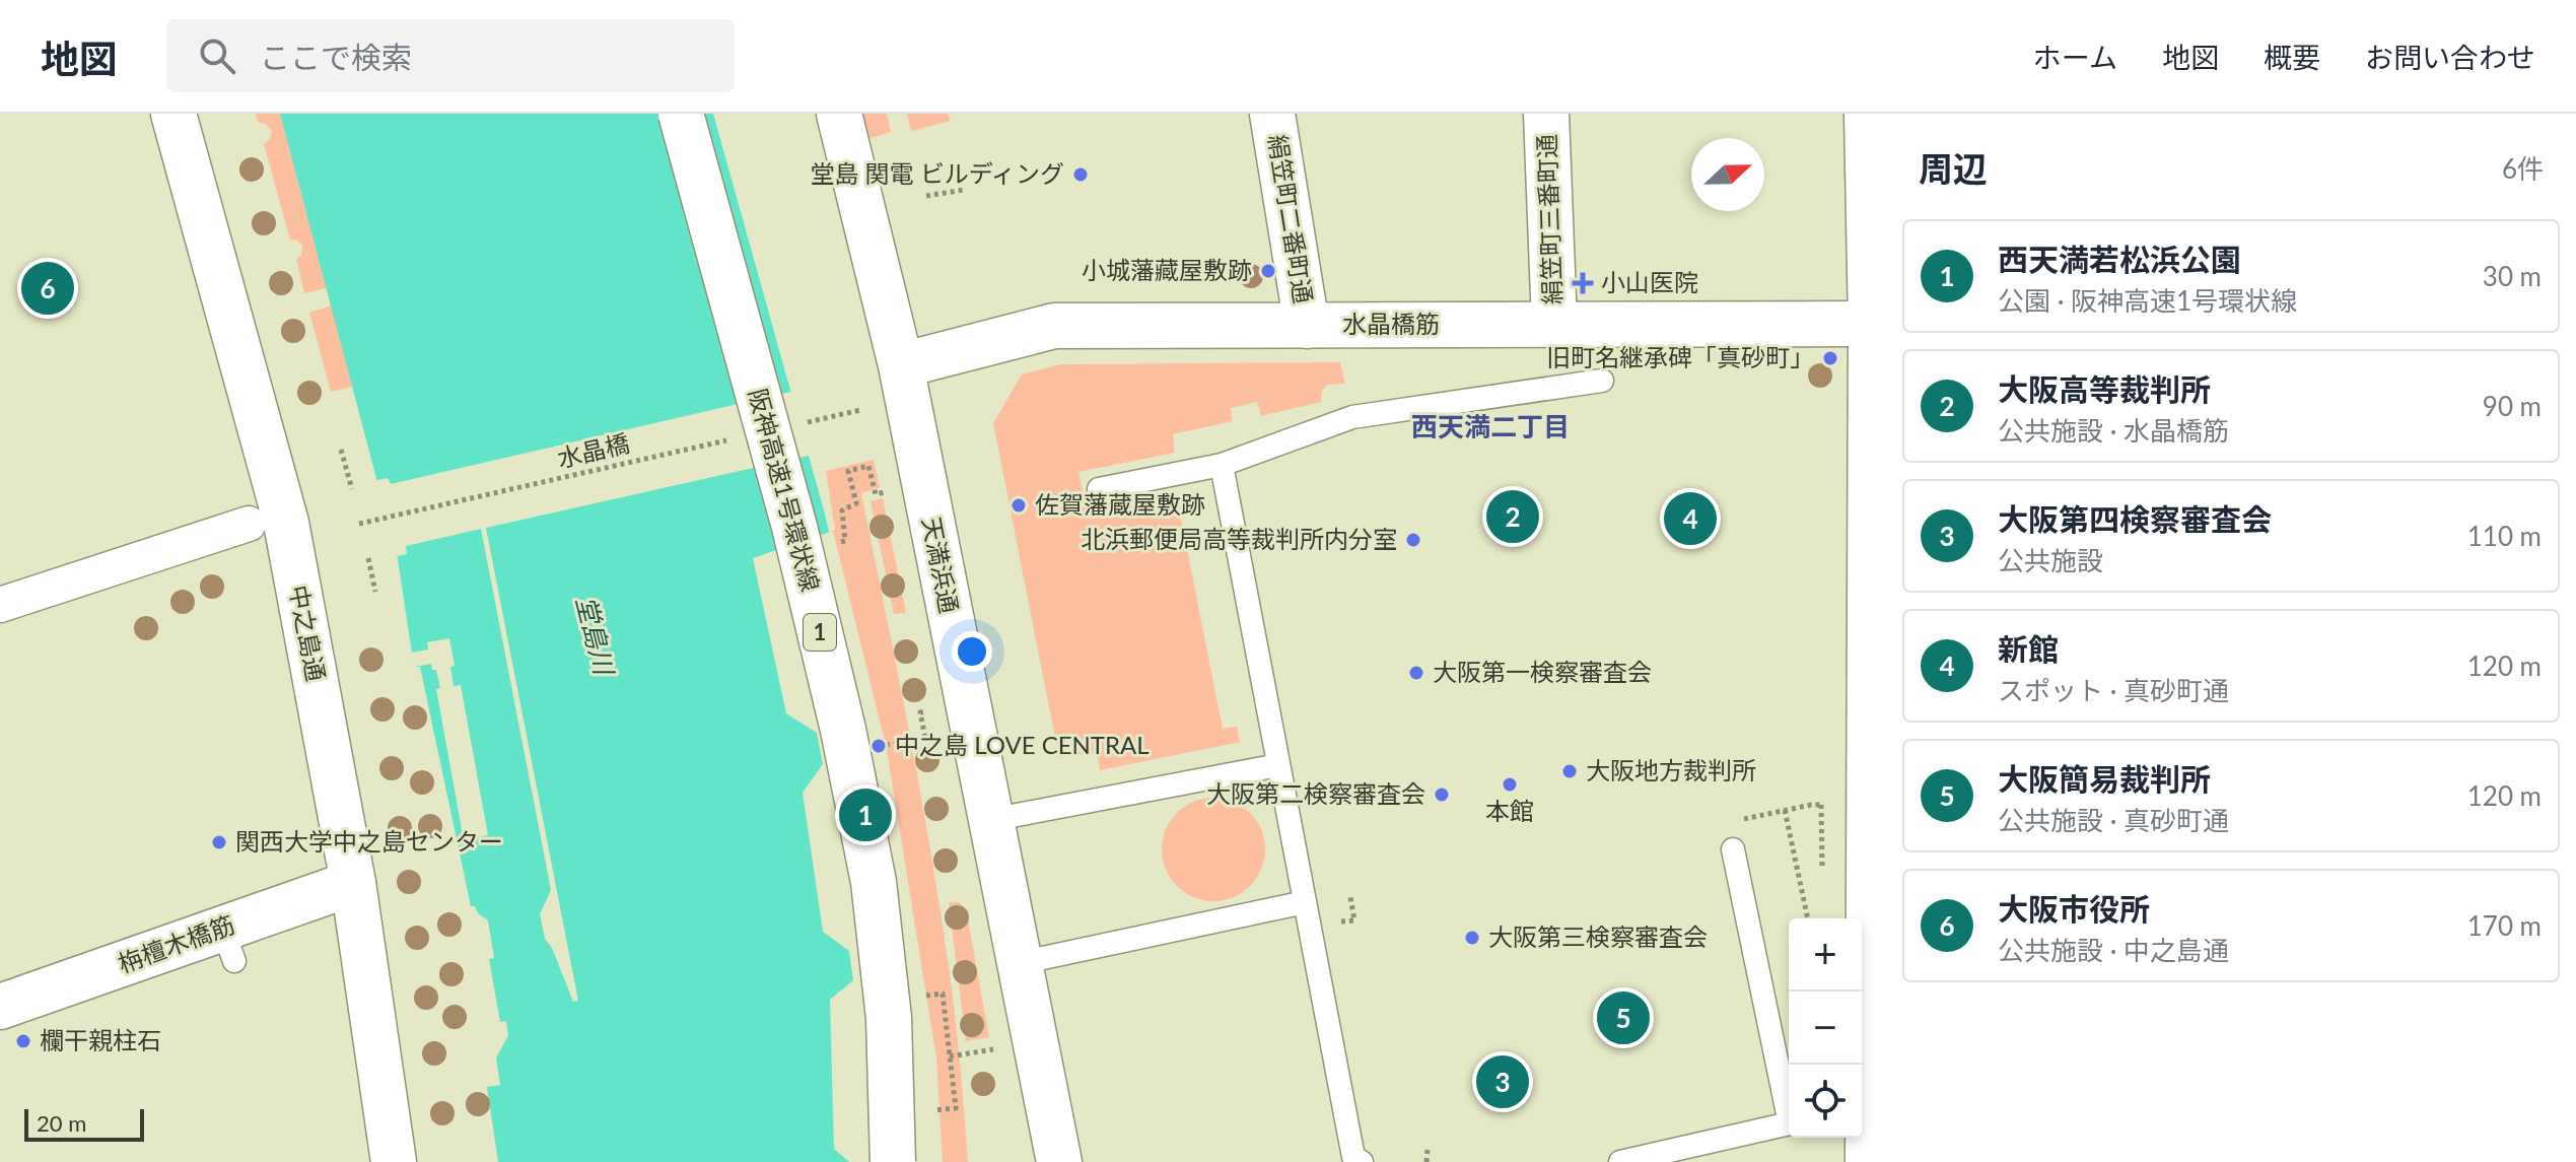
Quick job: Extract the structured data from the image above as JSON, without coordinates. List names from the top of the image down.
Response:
{
  "streets": {
    "main road": [
      "絹笠町二番町通",
      "絹笠町三番町通",
      "水晶橋筋",
      "阪神高速1号環状線",
      "天満浜通",
      "1",
      "中之島通",
      "栴檀木橋筋"
    ],
    "path": ["水晶橋"]
  },
  "crossings": [
    ["絹笠町二番町通", "水晶橋筋"],
    ["絹笠町三番町通", "水晶橋筋"],
    ["水晶橋筋", "天満浜通"],
    ["中之島通", "栴檀木橋筋"]
  ],
  "districts": ["西天満二丁目"],
  "water": ["堂島川"],
  "places": {
    "other": [
      "堂島 関電 ビルディング",
      "小城藩藏屋敷跡",
      "旧町名継承碑「真砂町」",
      "佐賀藩蔵屋敷跡",
      "北浜郵便局高等裁判所内分室",
      "大阪第一検察審査会",
      "中之島 LOVE CENTRAL",
      "大阪地方裁判所",
      "本館",
      "大阪第二検察審査会",
      "関西大学中之島センター",
      "大阪第三検察審査会",
      "欄干親柱石"
    ],
    "health": ["小山医院"]
  },
  "scale_bar": "20 m",
  "north": "right",
  "page": {
    "header": "地図",
    "search": "ここで検索",
    "nav": [
      "ホーム",
      "地図",
      "概要",
      "お問い合わせ"
    ],
    "heading": ["周辺", "6件"],
    "list": [
      {
        "mark": "1",
        "name": "西天満若松浜公園",
        "note": "公園 · 阪神高速1号環状線",
        "value": "30 m"
      },
      {
        "mark": "2",
        "name": "大阪高等裁判所",
        "note": "公共施設 · 水晶橋筋",
        "value": "90 m"
      },
      {
        "mark": "3",
        "name": "大阪第四検察審査会",
        "note": "公共施設",
        "value": "110 m"
      },
      {
        "mark": "4",
        "name": "新館",
        "note": "スポット · 真砂町通",
        "value": "120 m"
      },
      {
        "mark": "5",
        "name": "大阪簡易裁判所",
        "note": "公共施設 · 真砂町通",
        "value": "120 m"
      },
      {
        "mark": "6",
        "name": "大阪市役所",
        "note": "公共施設 · 中之島通",
        "value": "170 m"
      }
    ],
    "pins": [
      "6",
      "2",
      "4",
      "1",
      "5",
      "3"
    ],
    "map_buttons": ["+", "−"],
    "scale": "20 m"
  }
}
